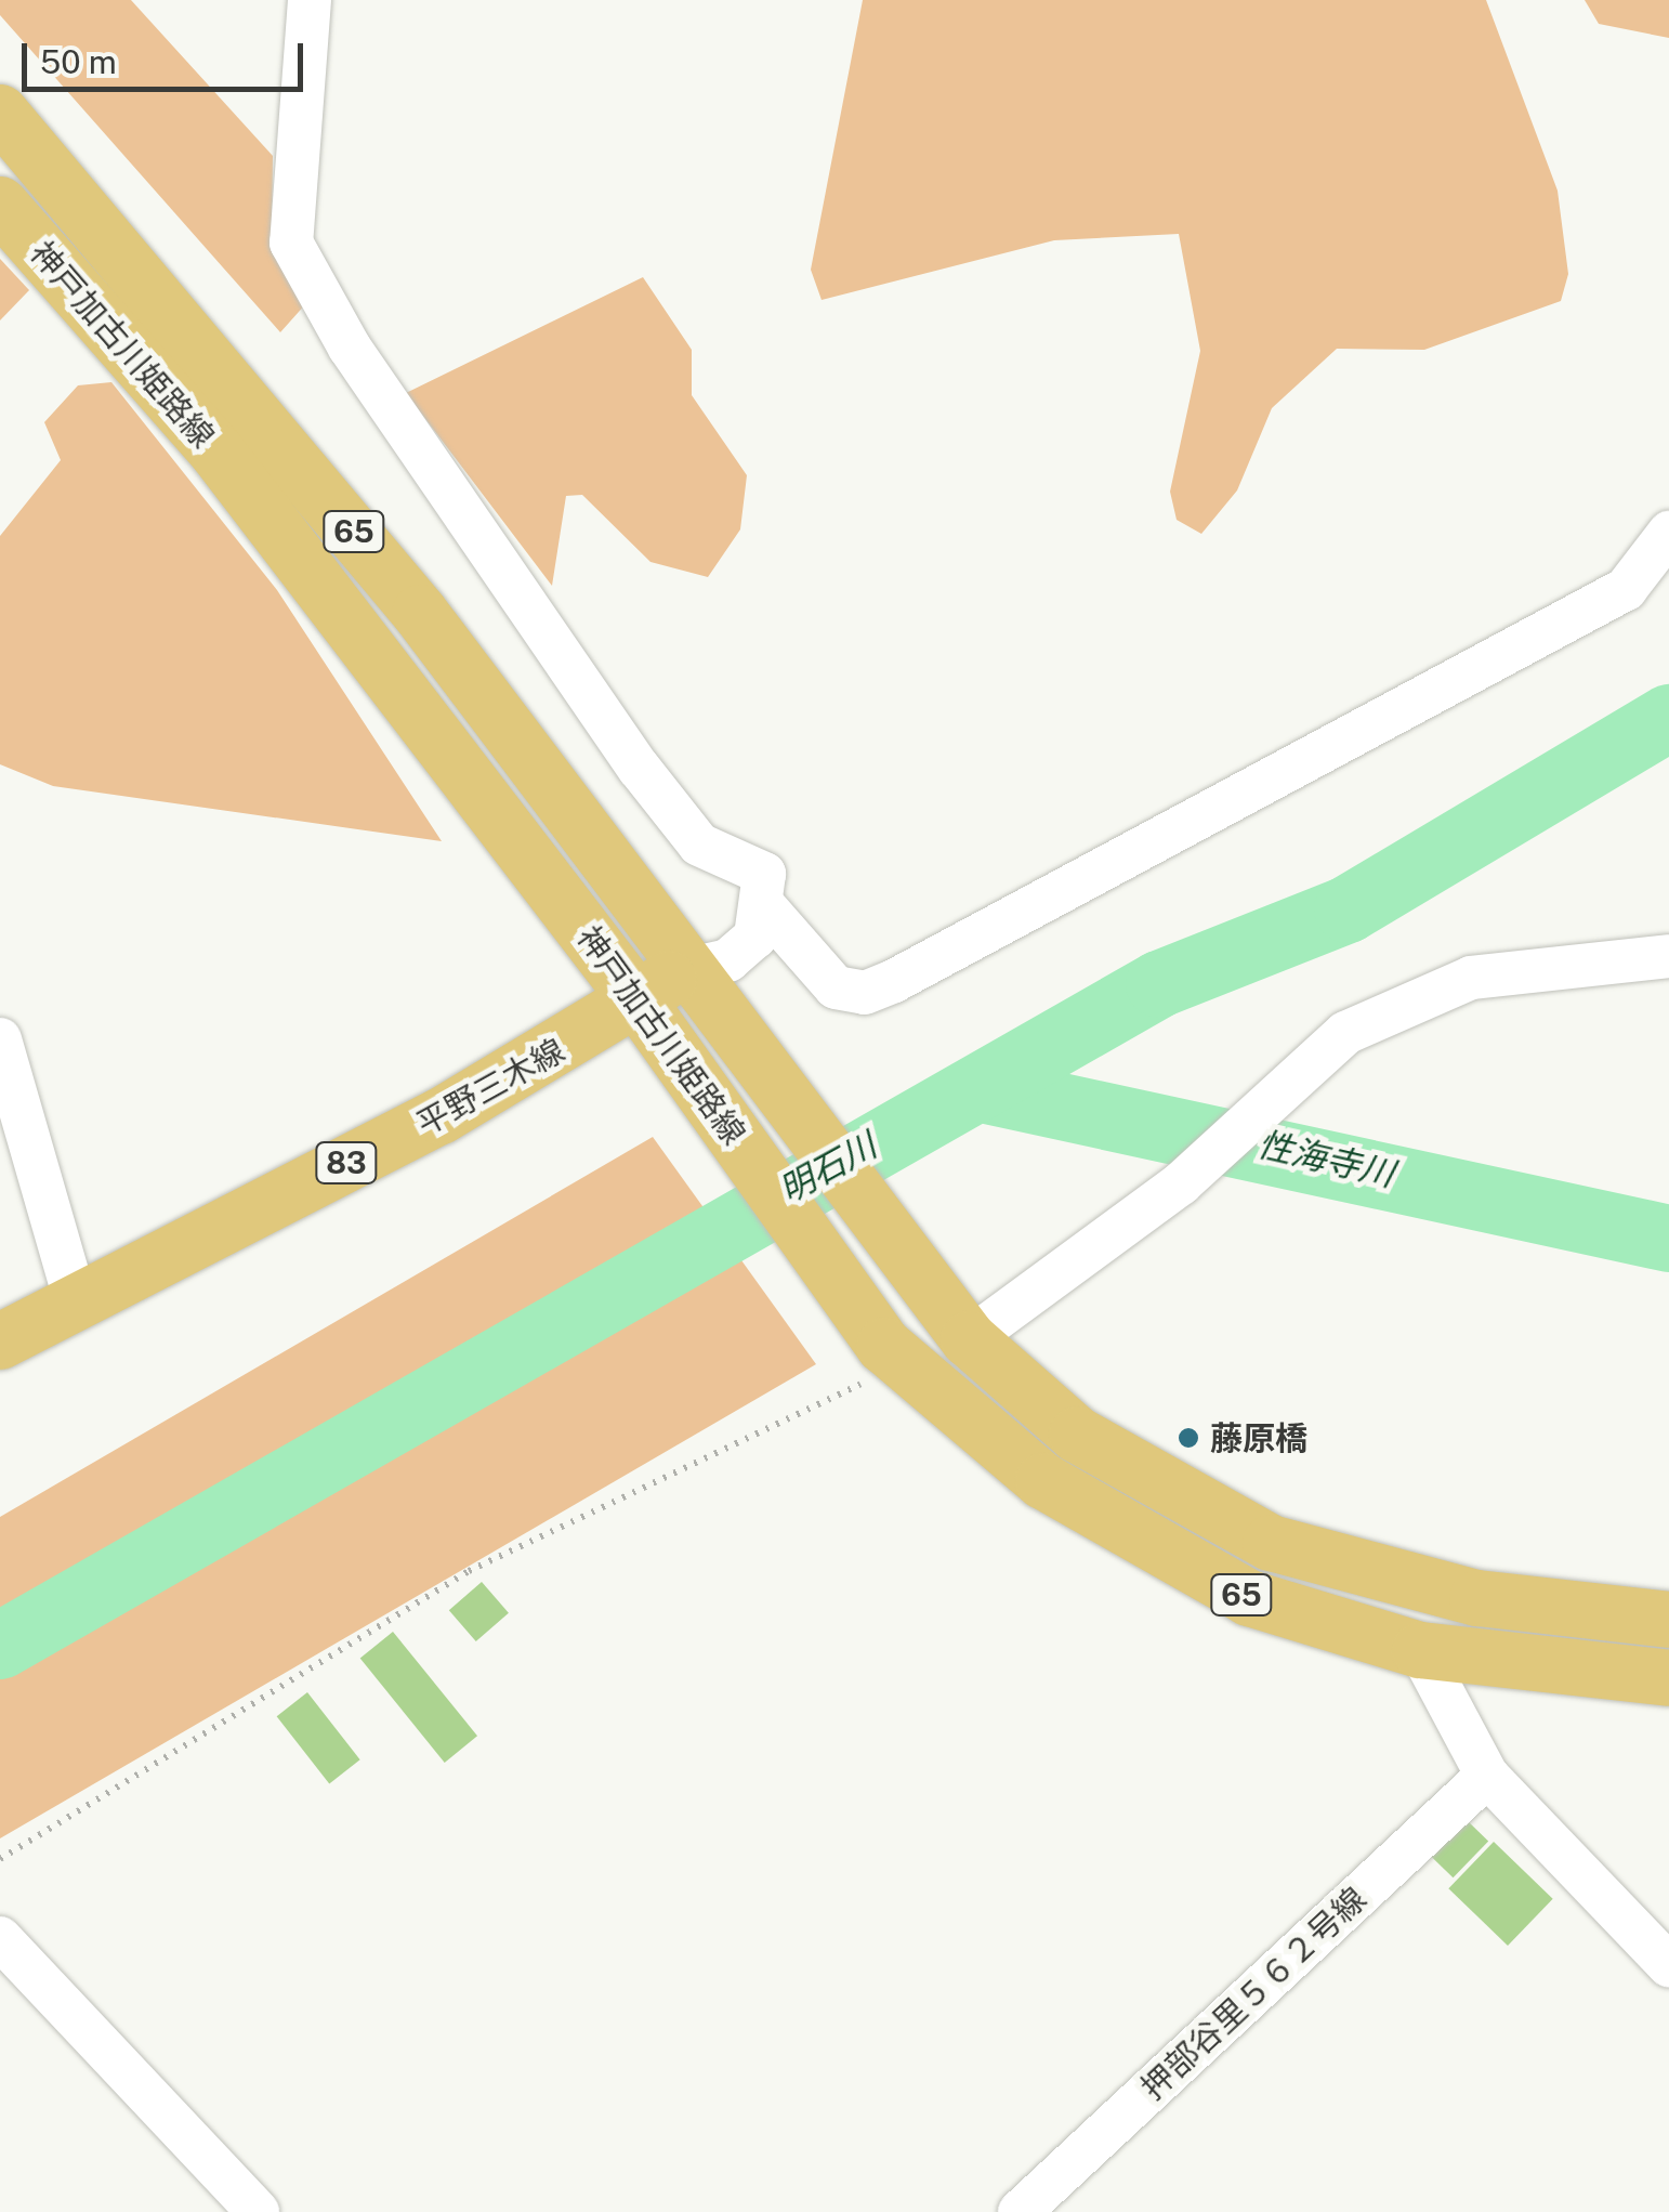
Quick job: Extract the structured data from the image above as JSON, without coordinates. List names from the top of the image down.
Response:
{
  "streets": {
    "main road": [
      "神戸加古川姫路線",
      "65",
      "平野三木線",
      "83"
    ],
    "street": ["押部谷里５６２号線"]
  },
  "crossings": [
    ["神戸加古川姫路線", "平野三木線"]
  ],
  "water": ["性海寺川", "明石川"],
  "places": ["藤原橋"],
  "scale_bar": "50 m"
}
